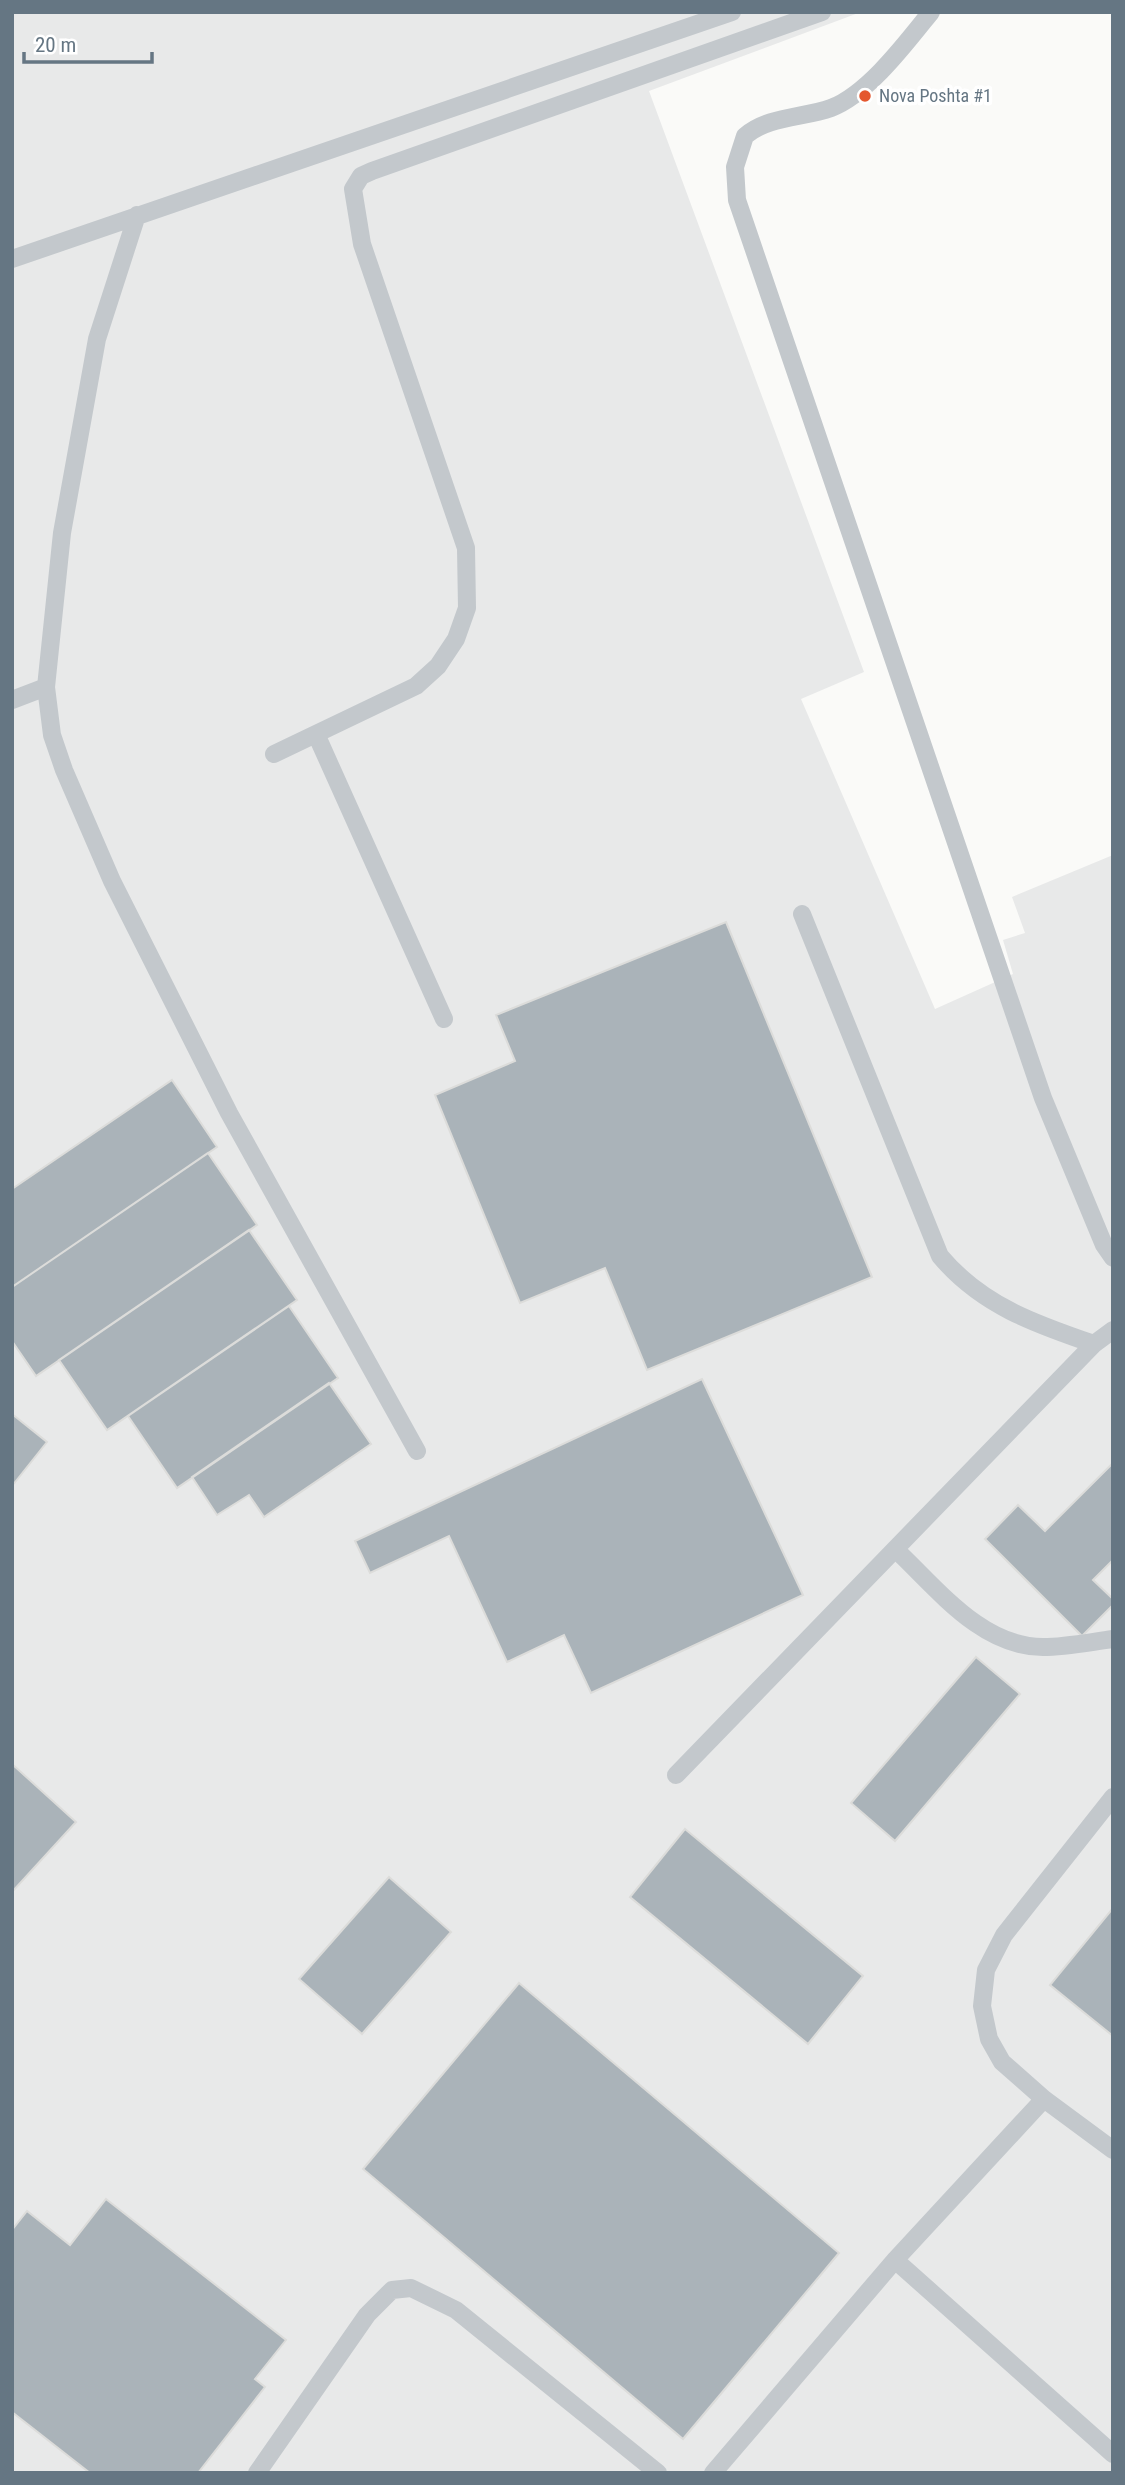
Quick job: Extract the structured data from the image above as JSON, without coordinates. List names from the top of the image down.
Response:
{
  "places": ["Nova Poshta #1"],
  "scale_bar": "20 m"
}
